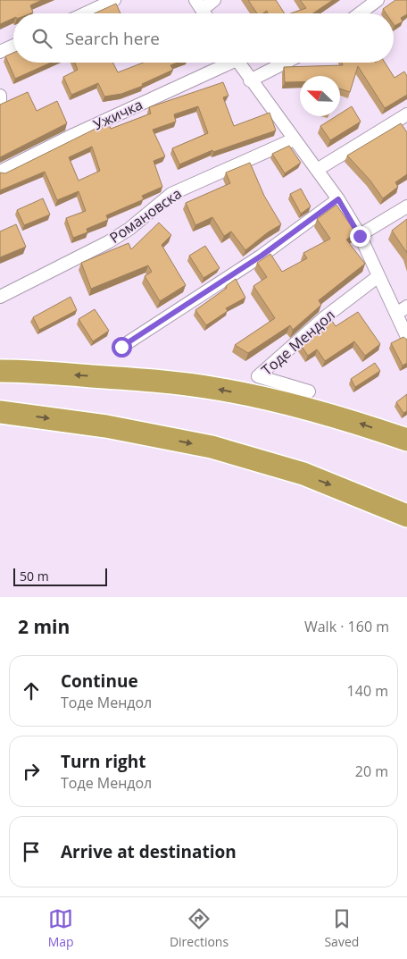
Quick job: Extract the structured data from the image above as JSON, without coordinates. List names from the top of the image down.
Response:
{
  "streets": {
    "street": ["Ужичка", "Романовска", "Тоде Мендол"]
  },
  "scale_bar": "50 m",
  "north": "top left",
  "page": {
    "search": "Search here",
    "scale": "50 m",
    "heading": ["2 min", "Walk · 160 m"],
    "list": [
      ["Continue", "Тоде Мендол", "140 m"],
      ["Turn right", "Тоде Мендол", "20 m"],
      "Arrive at destination"
    ],
    "nav": ["Map", "Directions", "Saved"]
  }
}
